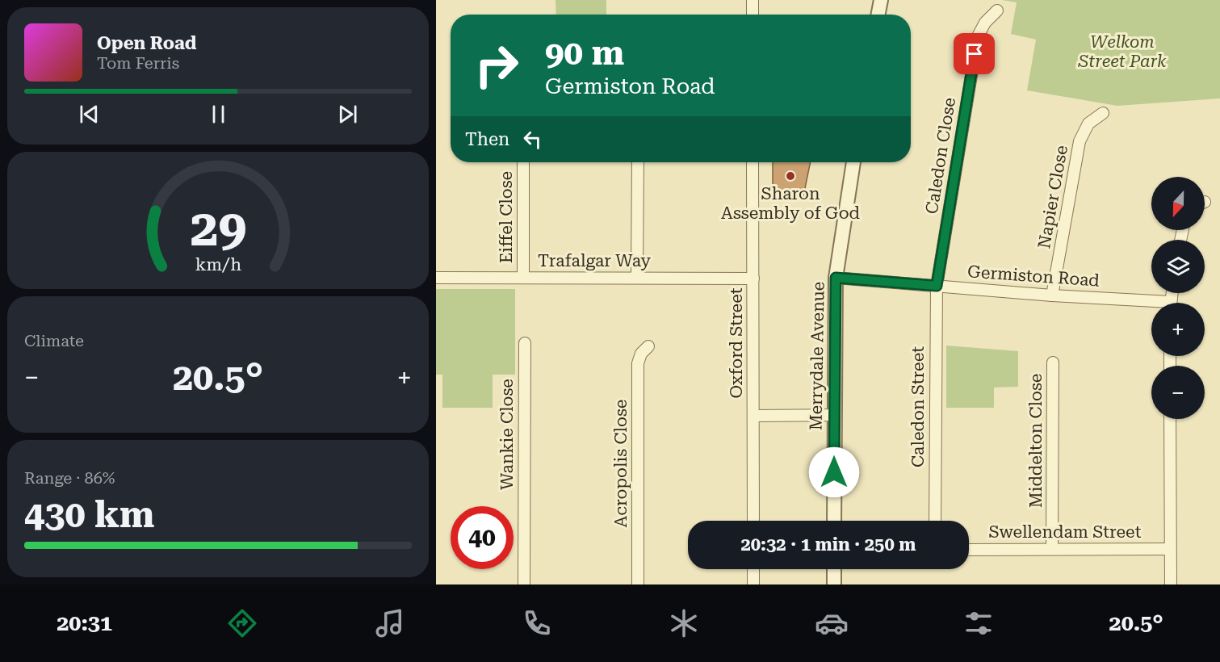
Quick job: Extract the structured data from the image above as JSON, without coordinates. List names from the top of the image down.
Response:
{
  "streets": {
    "street": [
      "Caledon Close",
      "Napier Close",
      "Eiffel Close",
      "Trafalgar Way",
      "Germiston Road",
      "Oxford Street",
      "Merrydale Avenue",
      "Caledon Street",
      "Wankie Close",
      "Middelton Close",
      "Acropolis Close",
      "Swellendam Street"
    ]
  },
  "crossings": [
    ["Caledon Close", "Germiston Road"],
    ["Caledon Close", "Caledon Street"],
    ["Napier Close", "Germiston Road"],
    ["Eiffel Close", "Trafalgar Way"],
    ["Trafalgar Way", "Oxford Street"],
    ["Germiston Road", "Merrydale Avenue"],
    ["Germiston Road", "Caledon Street"],
    ["Middelton Close", "Swellendam Street"]
  ],
  "parks": ["Welkom Street Park"],
  "places": ["Sharon Assembly of God"],
  "north": "bottom",
  "page": {
    "turn": ["90 m", "Germiston Road"],
    "song": ["Open Road", "Tom Ferris"],
    "then": "Then",
    "map_buttons": ["+", "−"],
    "tile": [
      "Climate",
      ["Range · 86%", "430 km"]
    ],
    "heat": ["−", "20.5°", "+"],
    "limit": "40",
    "trip": "20:32 · 1 min · 250 m",
    "tabs": ["20:31", "20.5°"],
    "gauge": ["29", "km/h"]
  }
}
